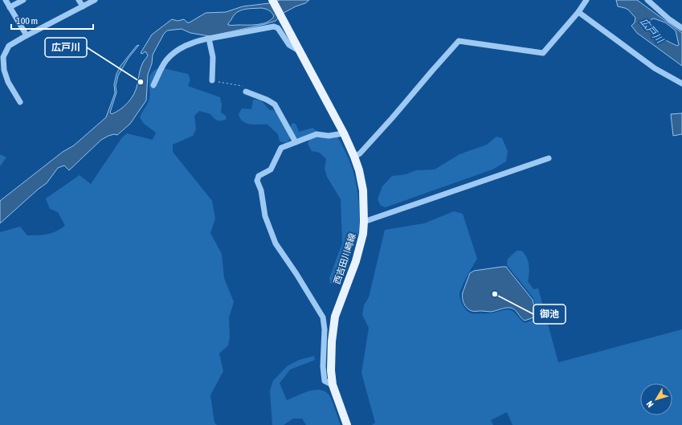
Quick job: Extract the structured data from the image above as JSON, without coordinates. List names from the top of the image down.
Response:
{
  "streets": {
    "main road": ["西吉田川崎線"]
  },
  "water": ["広戸川"],
  "places": ["広戸川", "御池"],
  "scale_bar": "100 m",
  "north": "bottom left"
}
